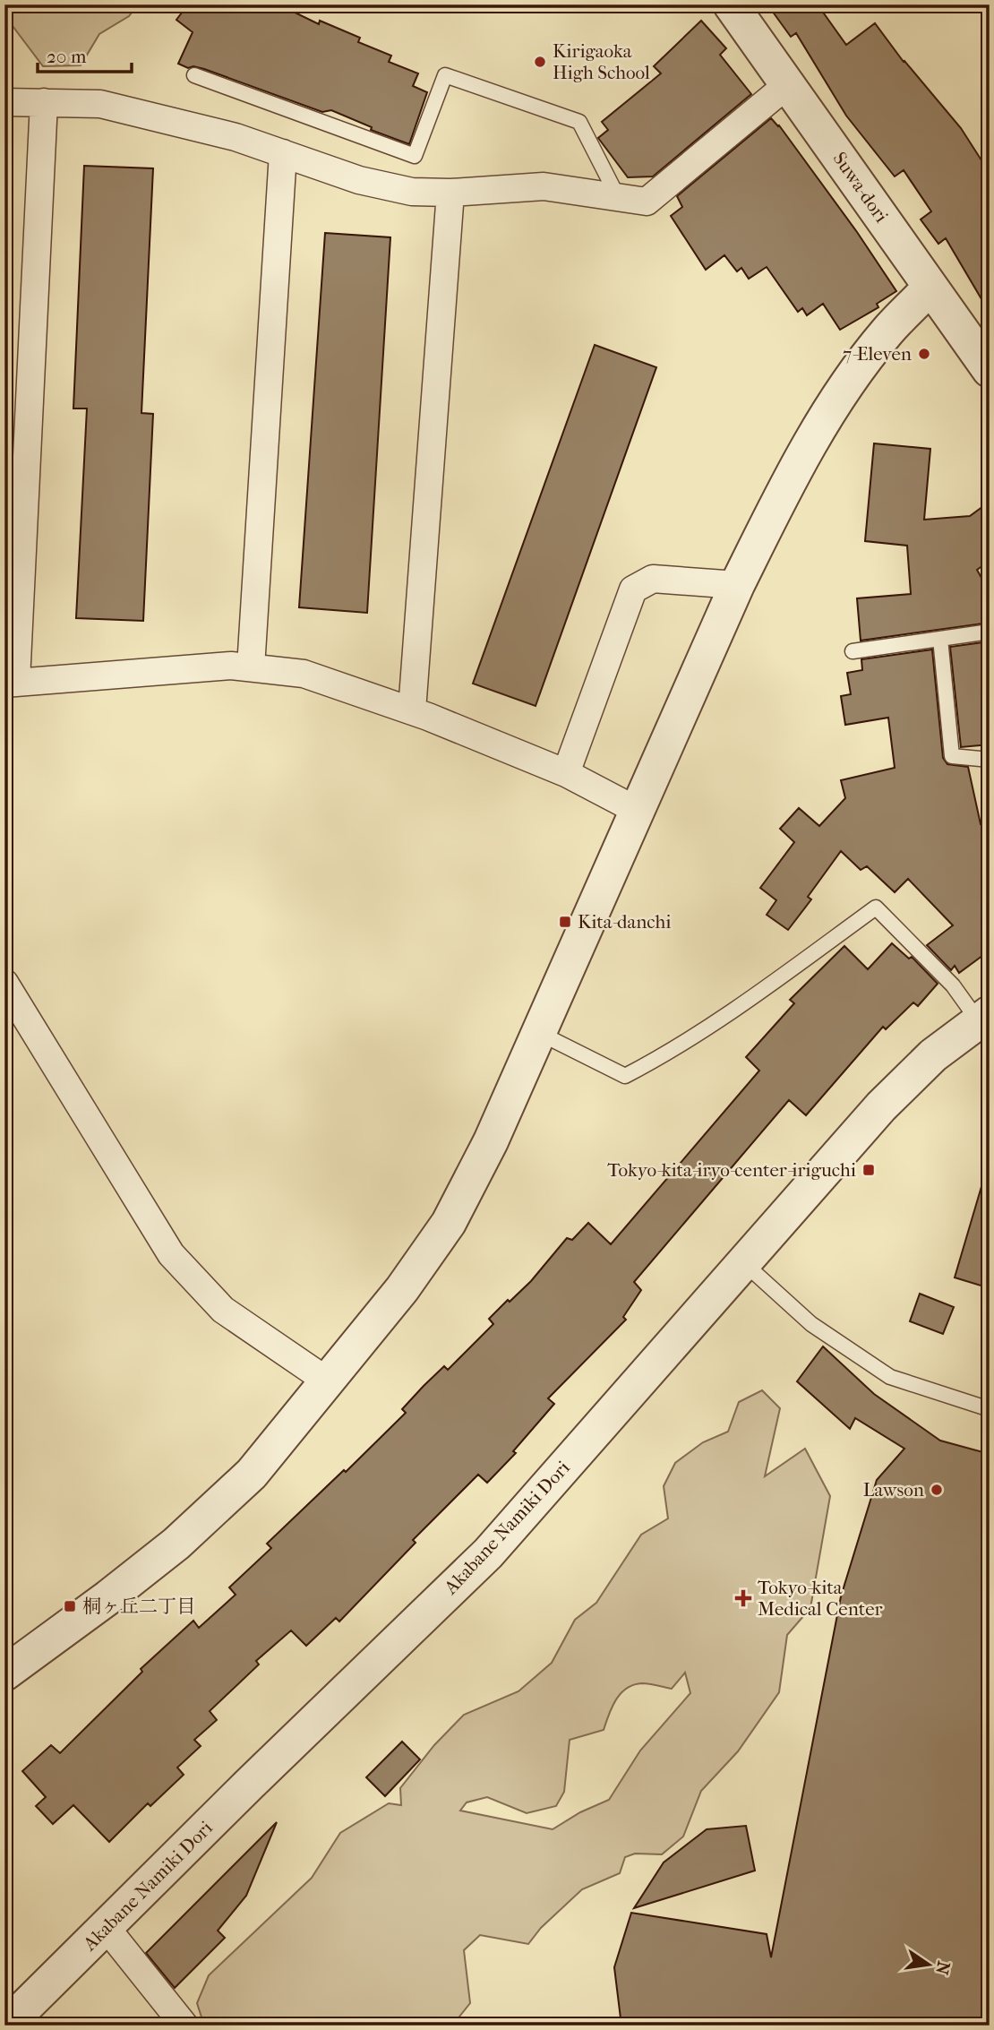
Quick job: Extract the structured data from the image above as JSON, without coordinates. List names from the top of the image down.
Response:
{
  "streets": {
    "street": ["Suwa-dori", "Akabane Namiki Dori"]
  },
  "places": {
    "other": ["Kirigaoka High School", "7-Eleven", "Lawson"],
    "transit": ["Kita-danchi", "Tokyo-kita-iryo-center-iriguchi", "桐ヶ丘二丁目"],
    "health": ["Tokyo-kita Medical Center"]
  },
  "scale_bar": "20 m",
  "north": "right"
}
